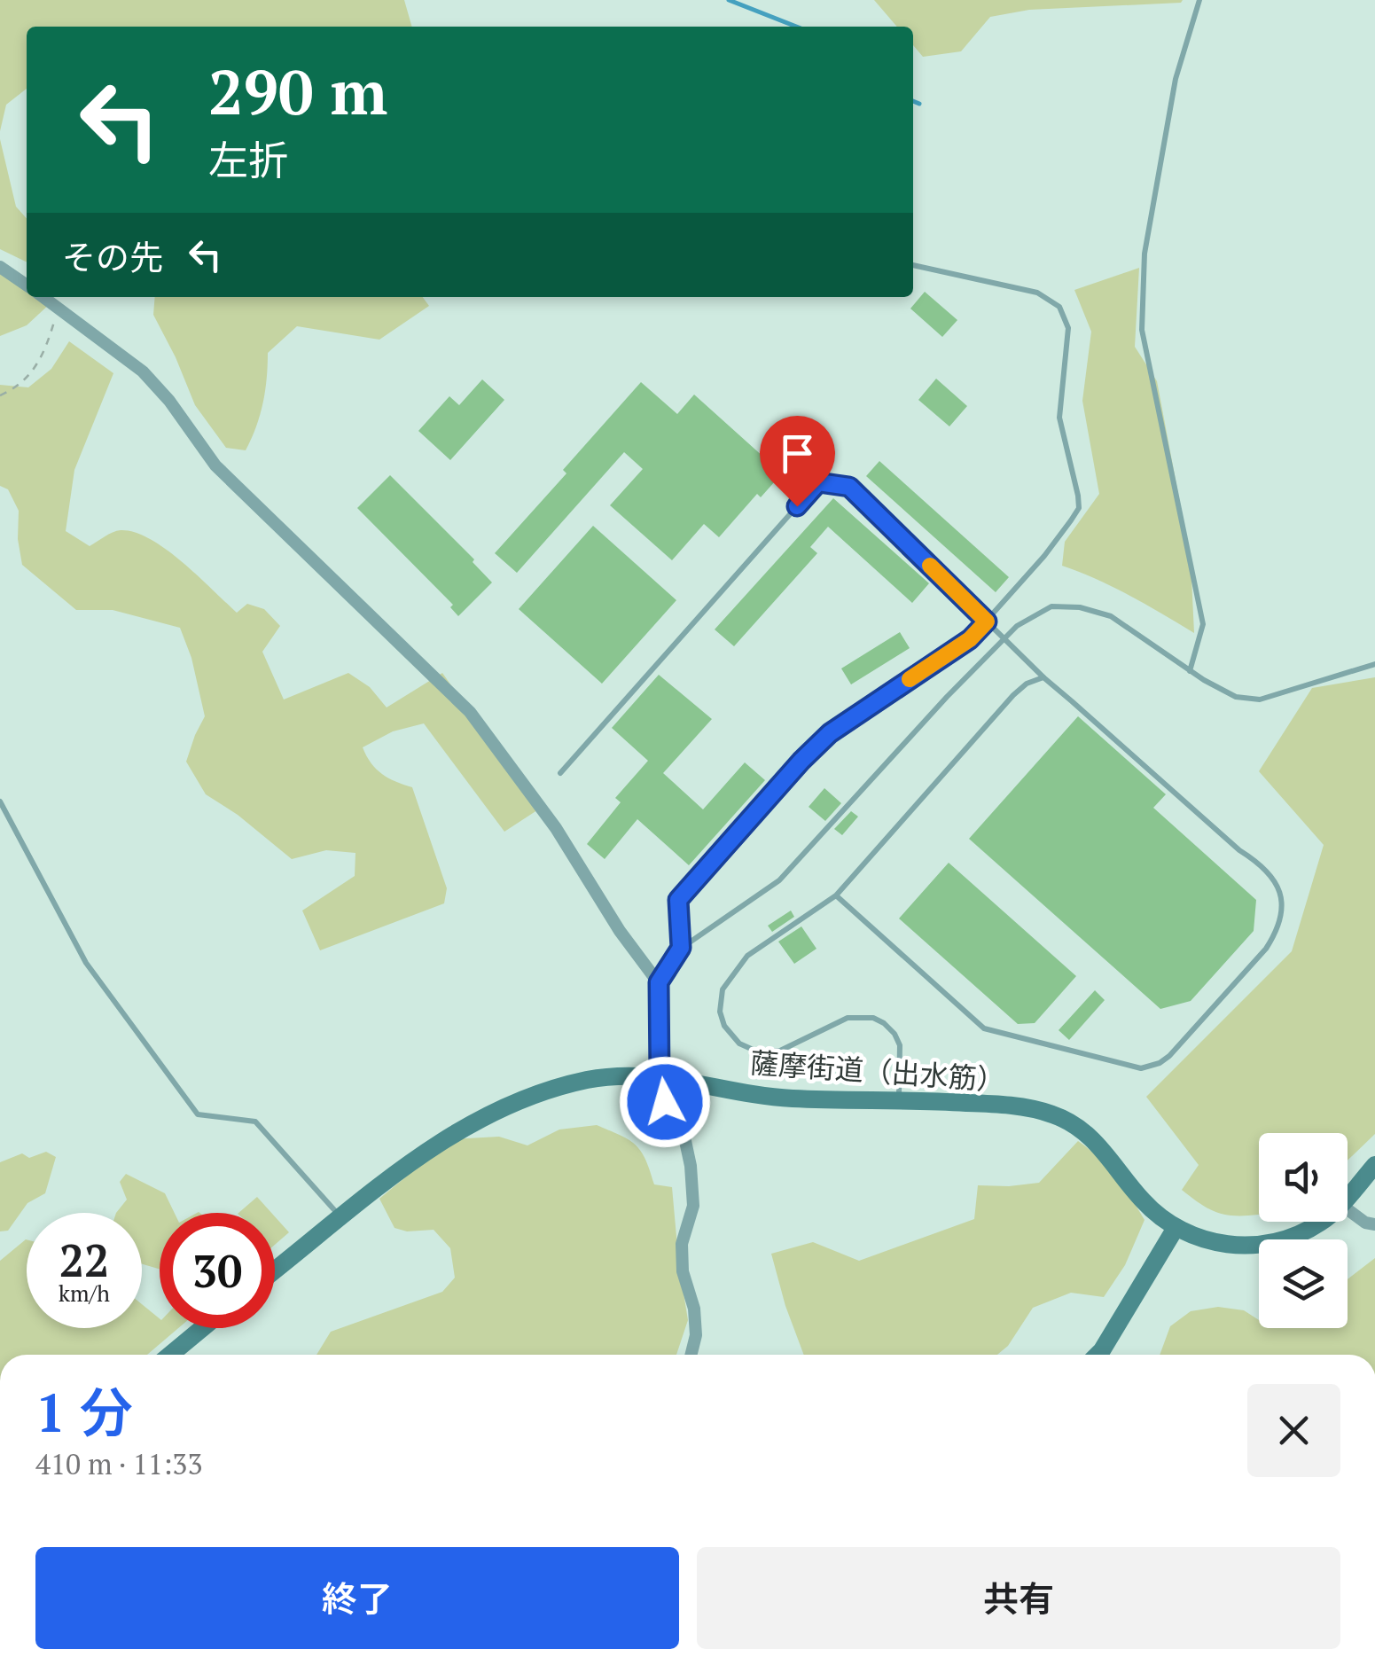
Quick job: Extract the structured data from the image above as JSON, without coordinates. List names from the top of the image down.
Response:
{
  "streets": {
    "street": ["薩摩街道（出水筋）"]
  },
  "page": {
    "turn": ["290 m", "左折"],
    "then": "その先",
    "speed": "22 km/h",
    "limit": "30",
    "heading": ["1 分", "410 m · 11:33"],
    "buttons": ["終了", "共有"]
  }
}
